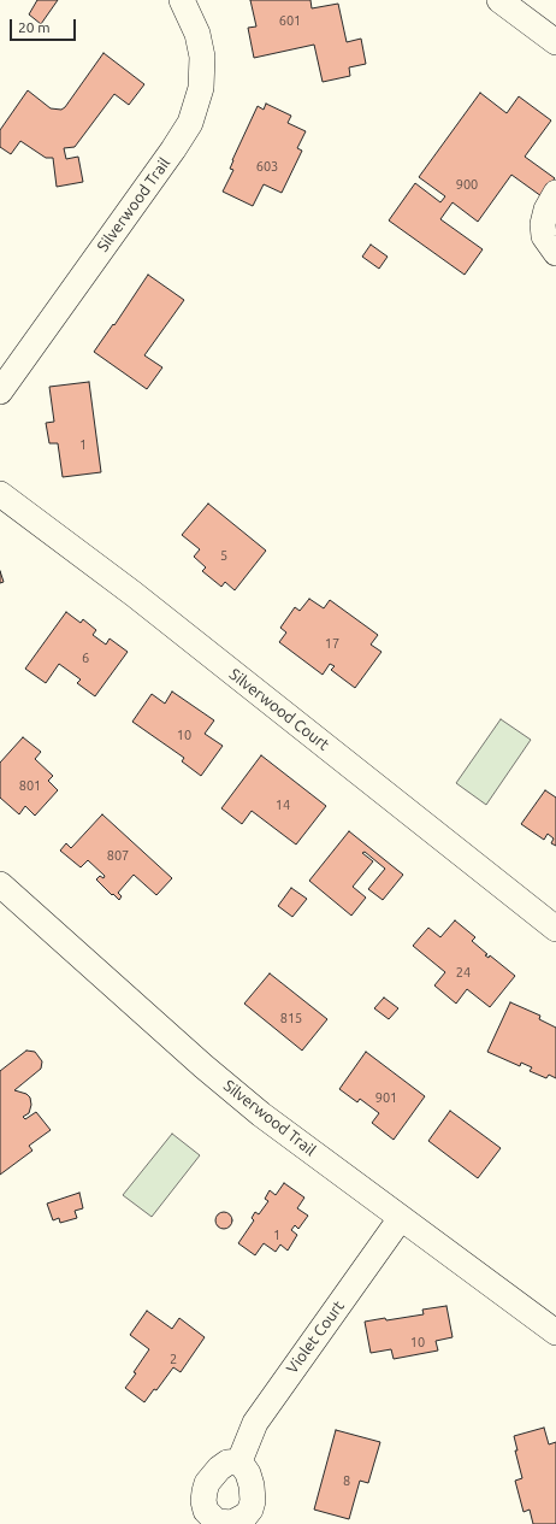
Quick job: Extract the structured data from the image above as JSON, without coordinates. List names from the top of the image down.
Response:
{
  "streets": {
    "street": ["Silverwood Trail", "Silverwood Court", "Violet Court"]
  },
  "crossings": [
    ["Silverwood Trail", "Violet Court"]
  ],
  "house_numbers": [
    "601",
    "603",
    "900",
    "1",
    "5",
    "17",
    "6",
    "10",
    "801",
    "14",
    "807",
    "24",
    "815",
    "901",
    "1",
    "10",
    "2",
    "8"
  ],
  "scale_bar": "20 m"
}
